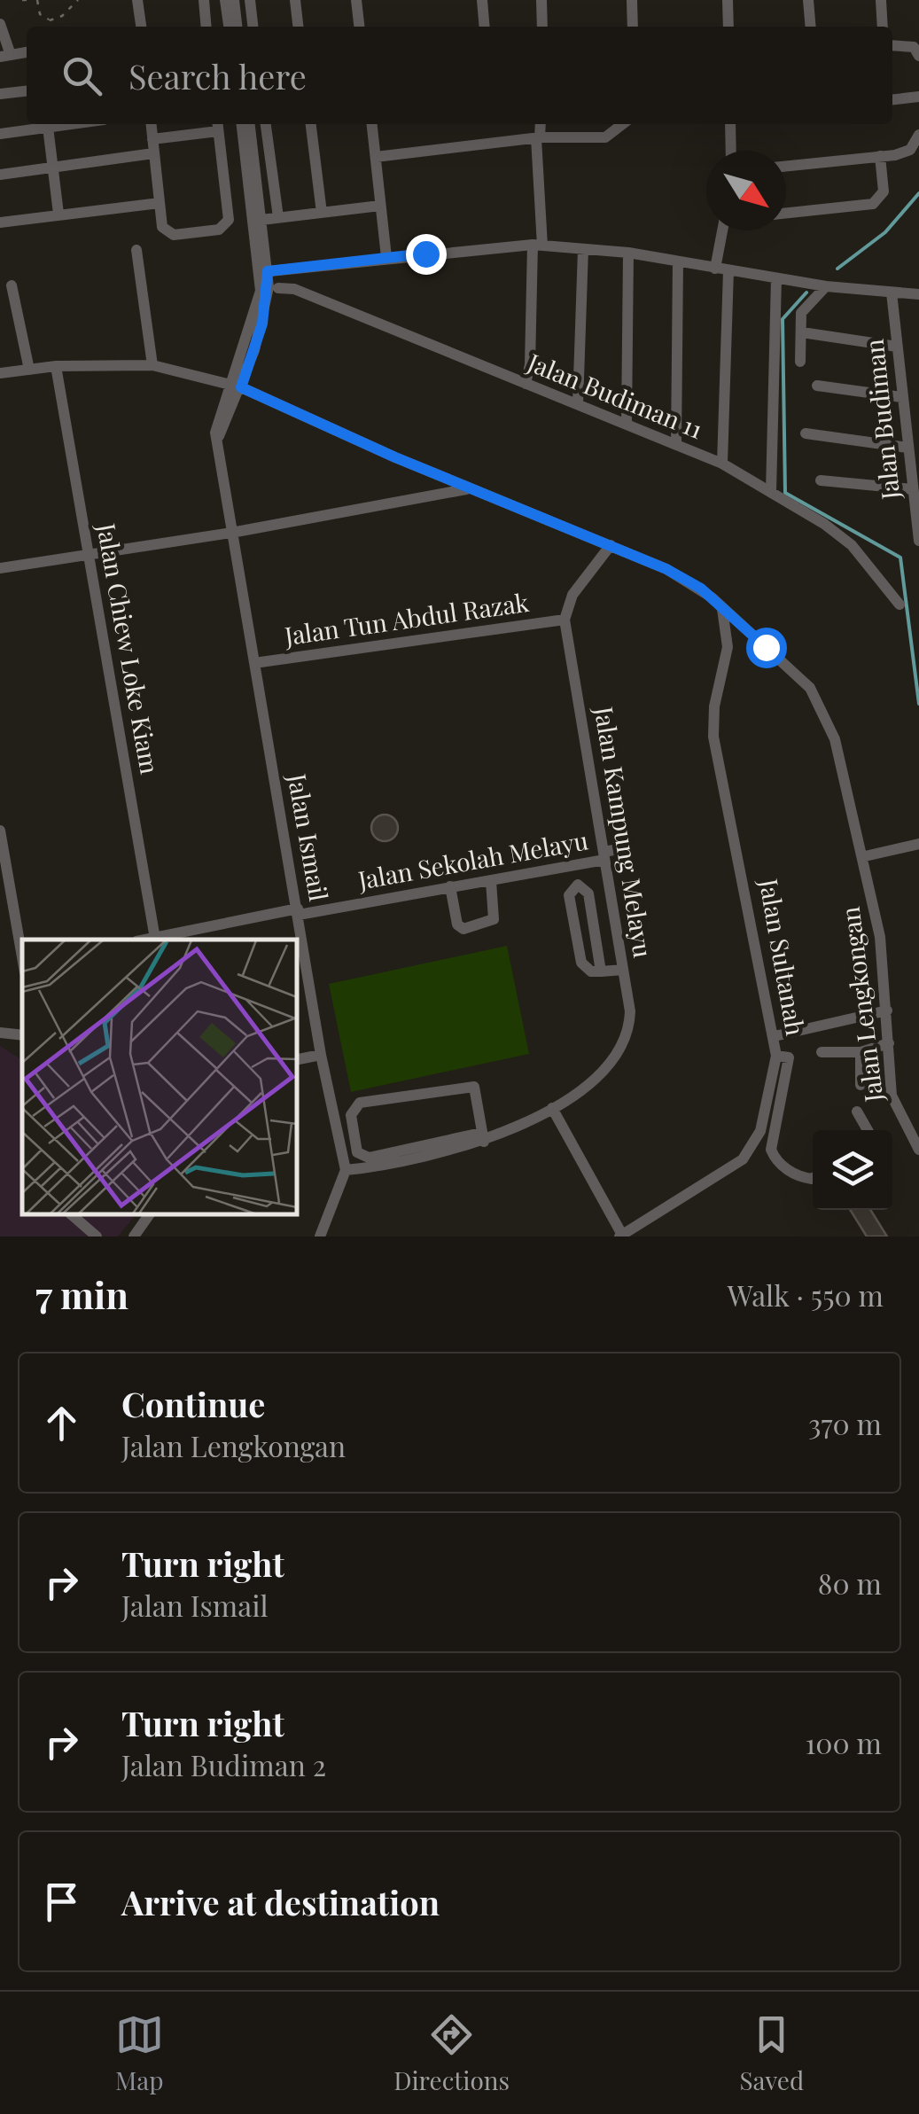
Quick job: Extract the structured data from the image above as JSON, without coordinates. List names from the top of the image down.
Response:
{
  "streets": {
    "street": [
      "Jalan Budiman 11",
      "Jalan Budiman",
      "Jalan Tun Abdul Razak",
      "Jalan Chiew Loke Kiam",
      "Jalan Kampung Melayu",
      "Jalan Ismail",
      "Jalan Sekolah Melayu",
      "Jalan Sultanah",
      "Jalan Lengkongan"
    ]
  },
  "crossings": [
    ["Jalan Tun Abdul Razak", "Jalan Kampung Melayu"],
    ["Jalan Tun Abdul Razak", "Jalan Ismail"],
    ["Jalan Chiew Loke Kiam", "Jalan Sekolah Melayu"],
    ["Jalan Chiew Loke Kiam", "Jalan Lengkongan"],
    ["Jalan Kampung Melayu", "Jalan Ismail"],
    ["Jalan Kampung Melayu", "Jalan Sekolah Melayu"],
    ["Jalan Ismail", "Jalan Sekolah Melayu"],
    ["Jalan Ismail", "Jalan Lengkongan"]
  ],
  "north": "bottom right",
  "page": {
    "search": "Search here",
    "heading": ["7 min", "Walk · 550 m"],
    "list": [
      ["Continue", "Jalan Lengkongan", "370 m"],
      ["Turn right", "Jalan Ismail", "80 m"],
      ["Turn right", "Jalan Budiman 2", "100 m"],
      "Arrive at destination"
    ],
    "nav": ["Map", "Directions", "Saved"]
  }
}
